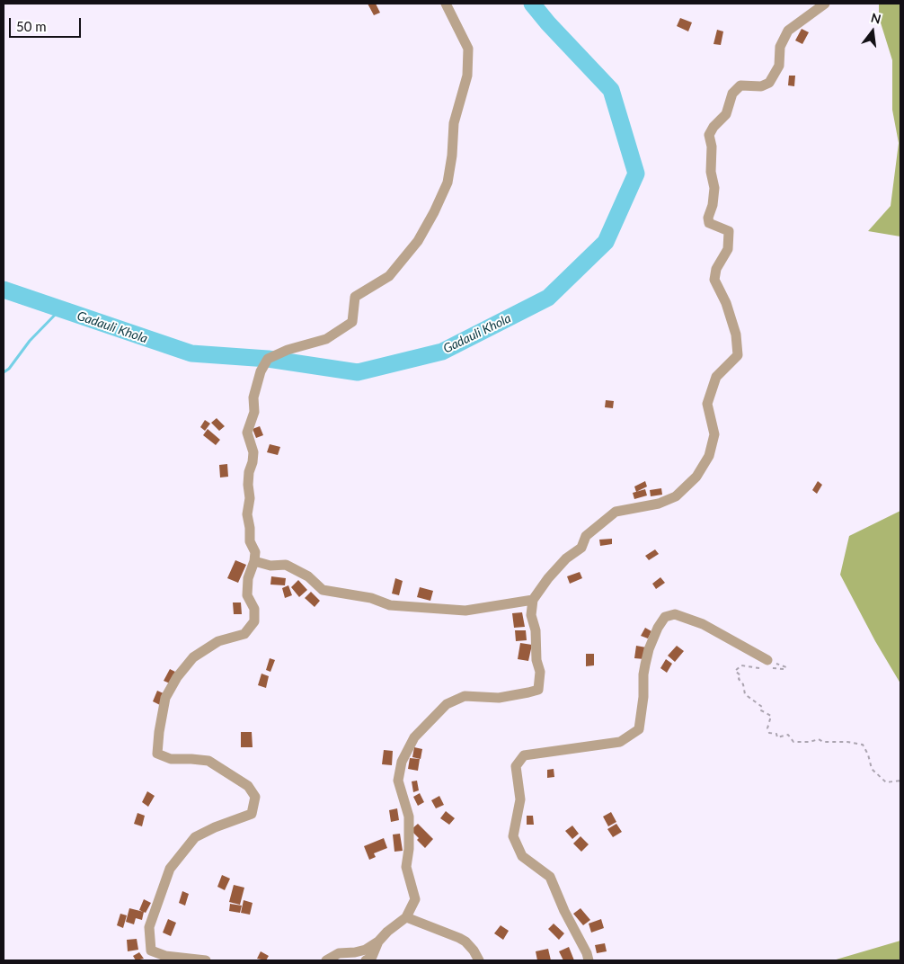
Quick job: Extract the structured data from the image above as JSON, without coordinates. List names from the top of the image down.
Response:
{
  "water": ["Gadauli Khola"],
  "scale_bar": "50 m",
  "north": "top"
}
